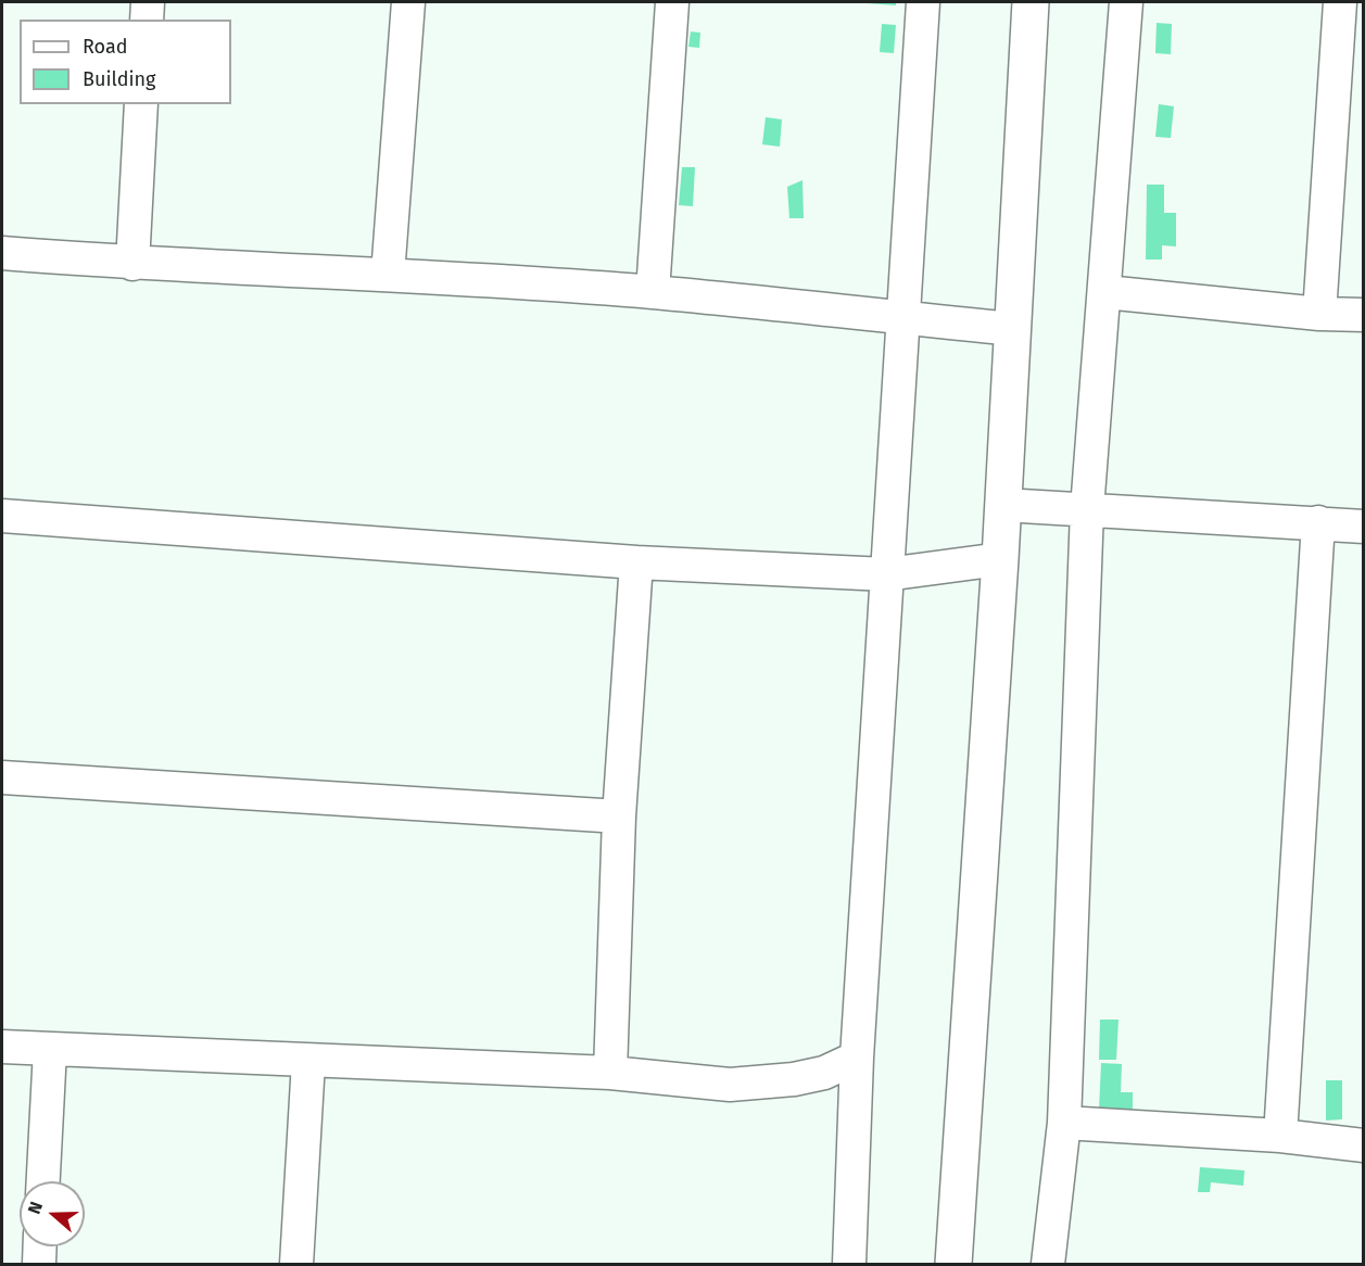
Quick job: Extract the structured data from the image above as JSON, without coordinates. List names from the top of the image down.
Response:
{
  "legend": ["Road", "Building"],
  "north": "left"
}
